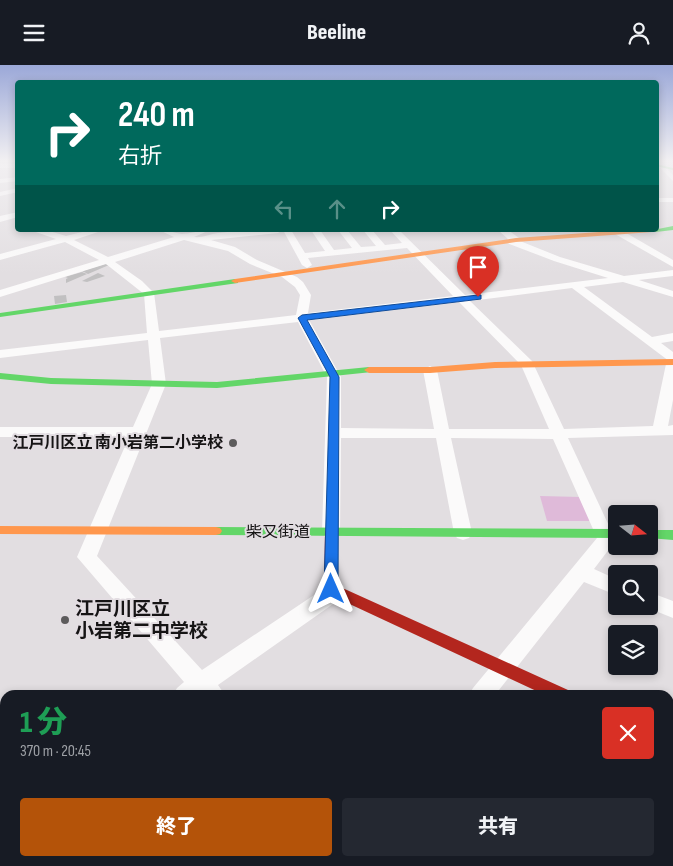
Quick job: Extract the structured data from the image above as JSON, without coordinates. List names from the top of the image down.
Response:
{
  "streets": {
    "street": ["柴又街道"]
  },
  "places": ["江戸川区立 南小岩第二小学校", "江戸川区立 小岩第二中学校"],
  "north": "right",
  "page": {
    "header": "Beeline",
    "turn": ["240 m", "右折"],
    "heading": ["1 分", "370 m · 20:45"],
    "buttons": ["終了", "共有"]
  }
}
